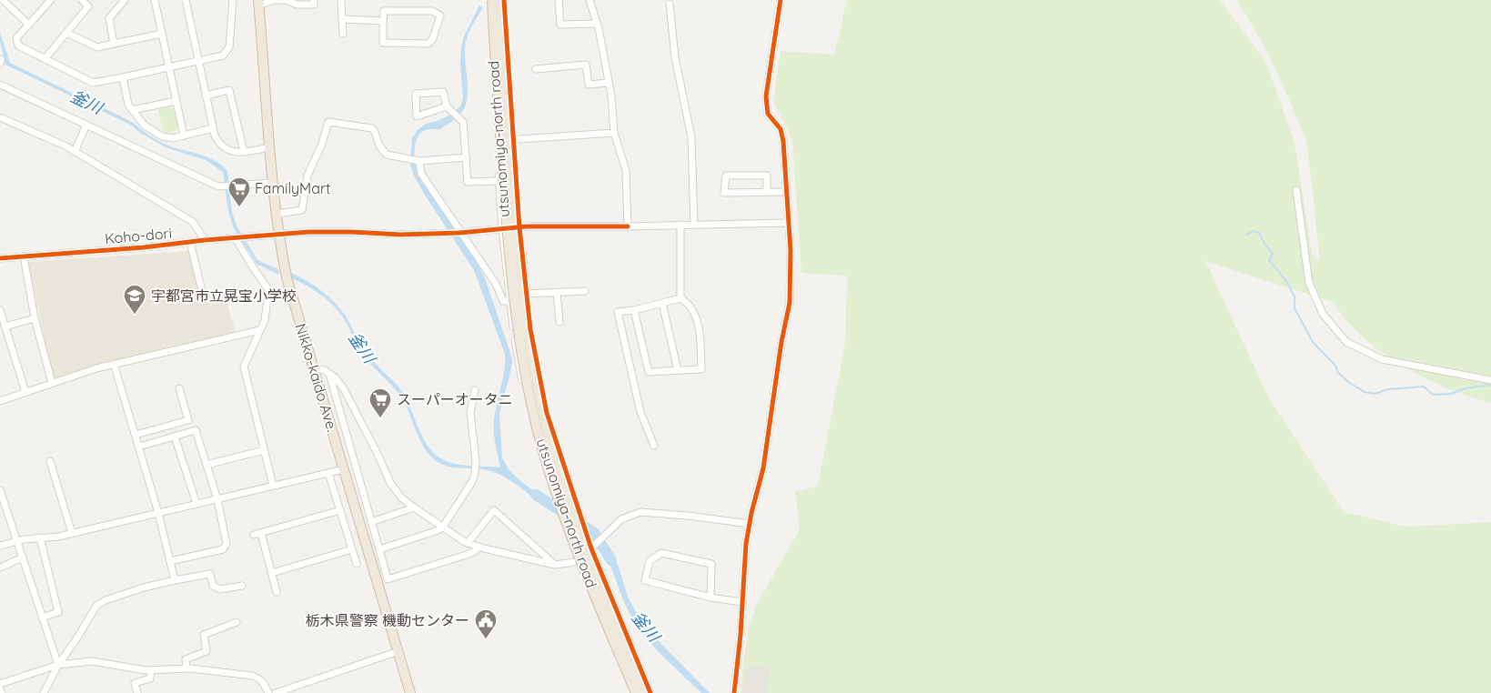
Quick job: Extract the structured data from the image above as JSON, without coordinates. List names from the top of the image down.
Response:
{
  "streets": {
    "highway": ["utsunomiya-north road", "Nikko-kaido Ave."],
    "street": ["Koho-dori"]
  },
  "crossings": [
    ["Koho-dori", "Nikko-kaido Ave."]
  ],
  "water": ["釜川"],
  "places": {
    "supermarket": ["FamilyMart", "スーパーオータニ"],
    "school or university": ["宇都宮市立晃宝小学校"],
    "public building": ["栃木県警察 機動センター"]
  }
}
